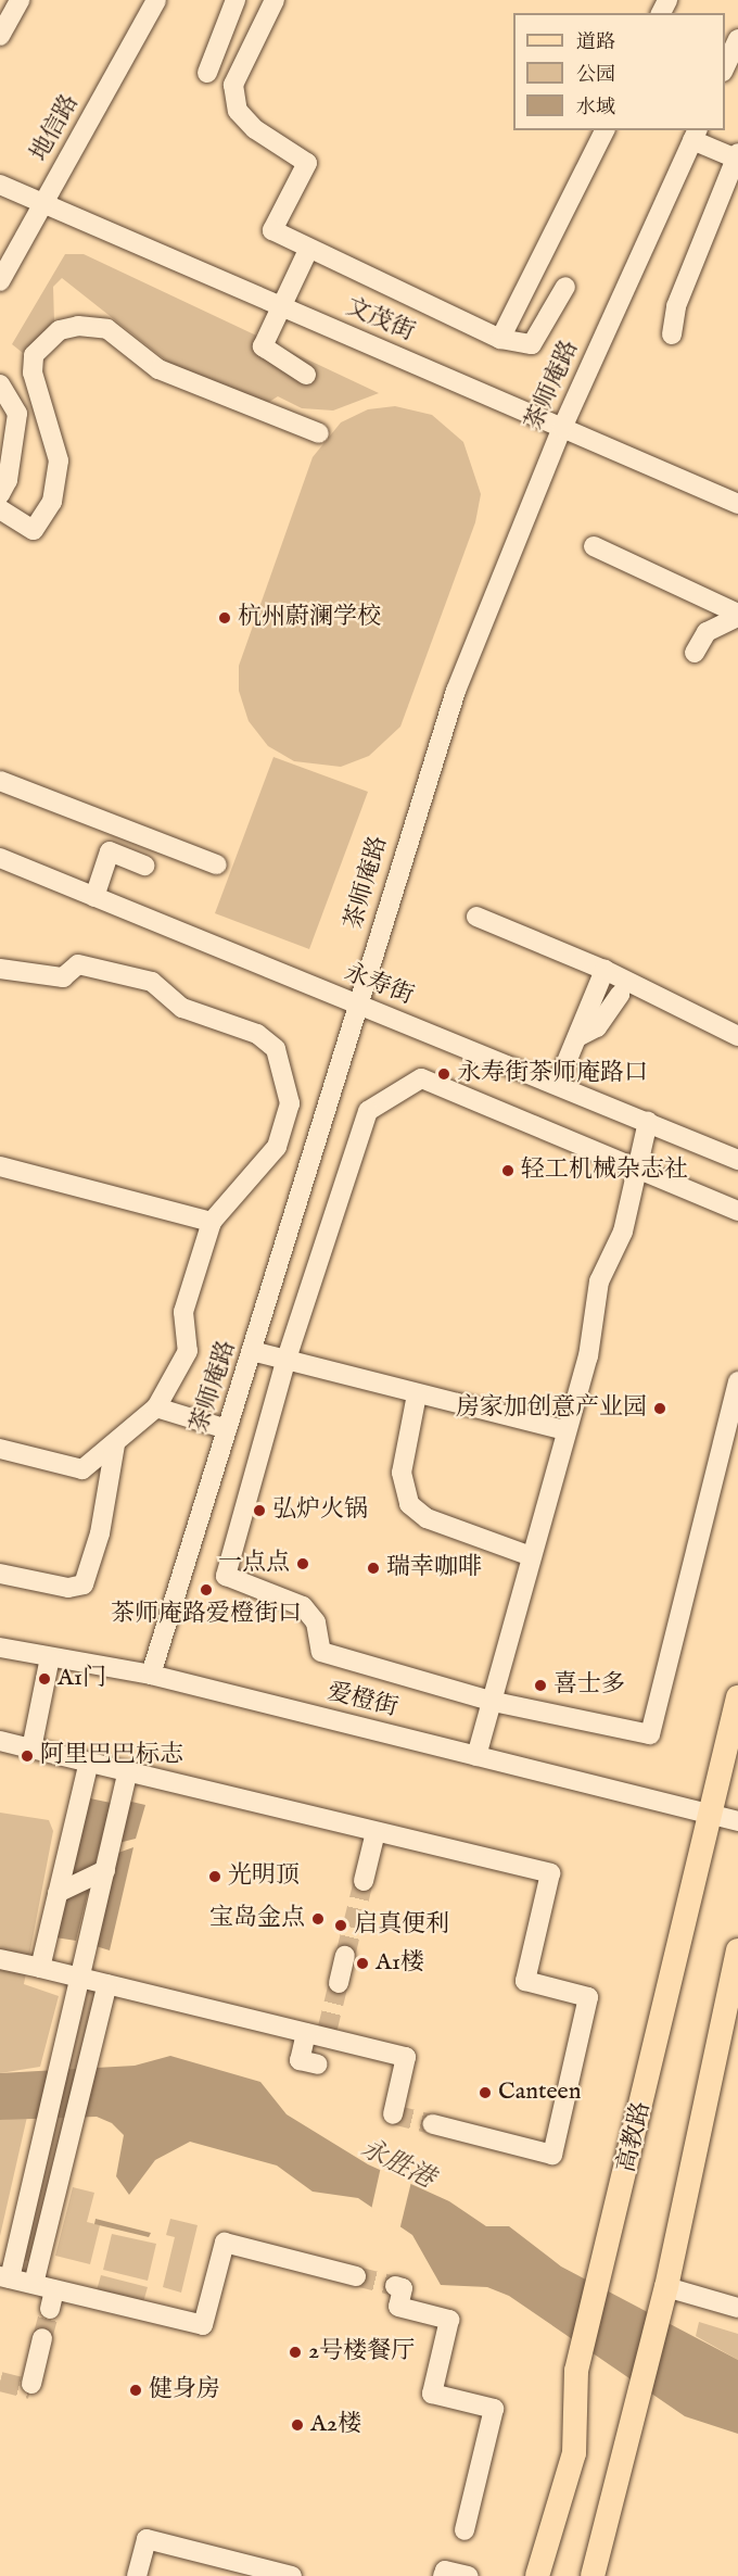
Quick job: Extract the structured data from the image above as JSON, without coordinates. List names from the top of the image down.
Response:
{
  "streets": {
    "main road": ["高教路"],
    "street": [
      "地信路",
      "文茂街",
      "茶师庵路",
      "永寿街",
      "爱橙街"
    ]
  },
  "crossings": [
    ["地信路", "文茂街"],
    ["文茂街", "茶师庵路"],
    ["茶师庵路", "永寿街"],
    ["茶师庵路", "爱橙街"],
    ["爱橙街", "高教路"]
  ],
  "water": ["永胜港"],
  "places": [
    "杭州蔚澜学校",
    "永寿街茶师庵路口",
    "轻工机械杂志社",
    "房家加创意产业园",
    "弘炉火锅",
    "一点点",
    "瑞幸咖啡",
    "茶师庵路爱橙街口",
    "A1门",
    "喜士多",
    "阿里巴巴标志",
    "光明顶",
    "宝岛金点",
    "启真便利",
    "A1楼",
    "Canteen",
    "2号楼餐厅",
    "健身房",
    "A2楼"
  ],
  "legend": ["道路", "公园", "水域"]
}
